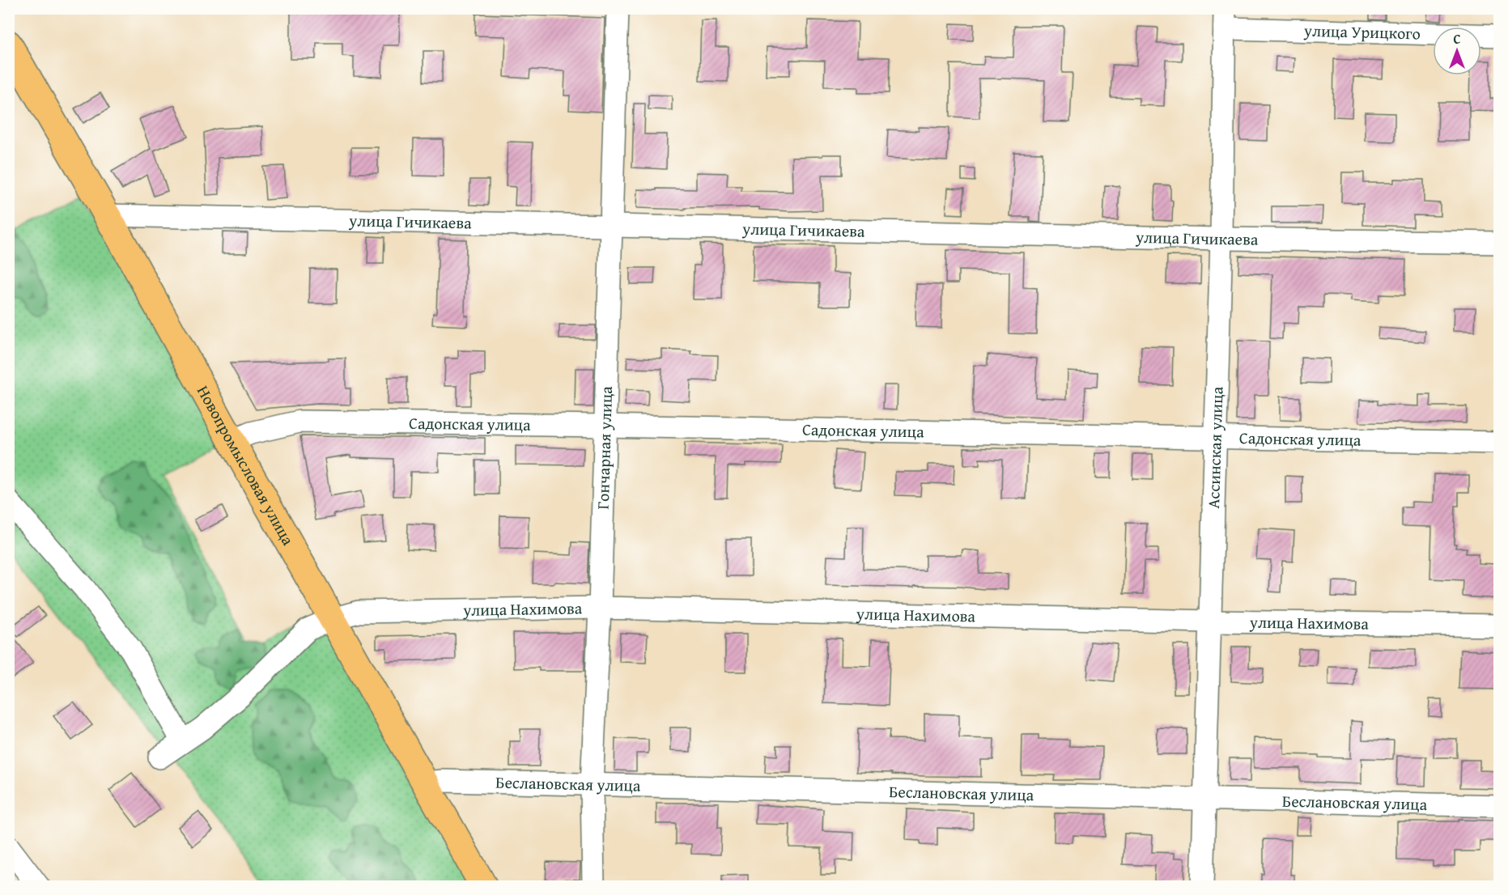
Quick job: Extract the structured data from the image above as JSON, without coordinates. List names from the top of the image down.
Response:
{
  "streets": {
    "main road": ["Новопромысловая улица"],
    "street": [
      "улица Урицкого",
      "улица Гичикаева",
      "Садонская улица",
      "Гончарная улица",
      "Ассинская улица",
      "улица Нахимова",
      "Беслановская улица"
    ]
  },
  "crossings": [
    ["улица Урицкого", "Ассинская улица"],
    ["улица Гичикаева", "Гончарная улица"],
    ["улица Гичикаева", "Ассинская улица"],
    ["улица Гичикаева", "Новопромысловая улица"],
    ["Садонская улица", "Гончарная улица"],
    ["Садонская улица", "Ассинская улица"],
    ["Садонская улица", "Новопромысловая улица"],
    ["Гончарная улица", "улица Нахимова"],
    ["Гончарная улица", "Беслановская улица"],
    ["Ассинская улица", "улица Нахимова"],
    ["Ассинская улица", "Беслановская улица"],
    ["Новопромысловая улица", "улица Нахимова"],
    ["Новопромысловая улица", "Беслановская улица"]
  ],
  "north": "top"
}
